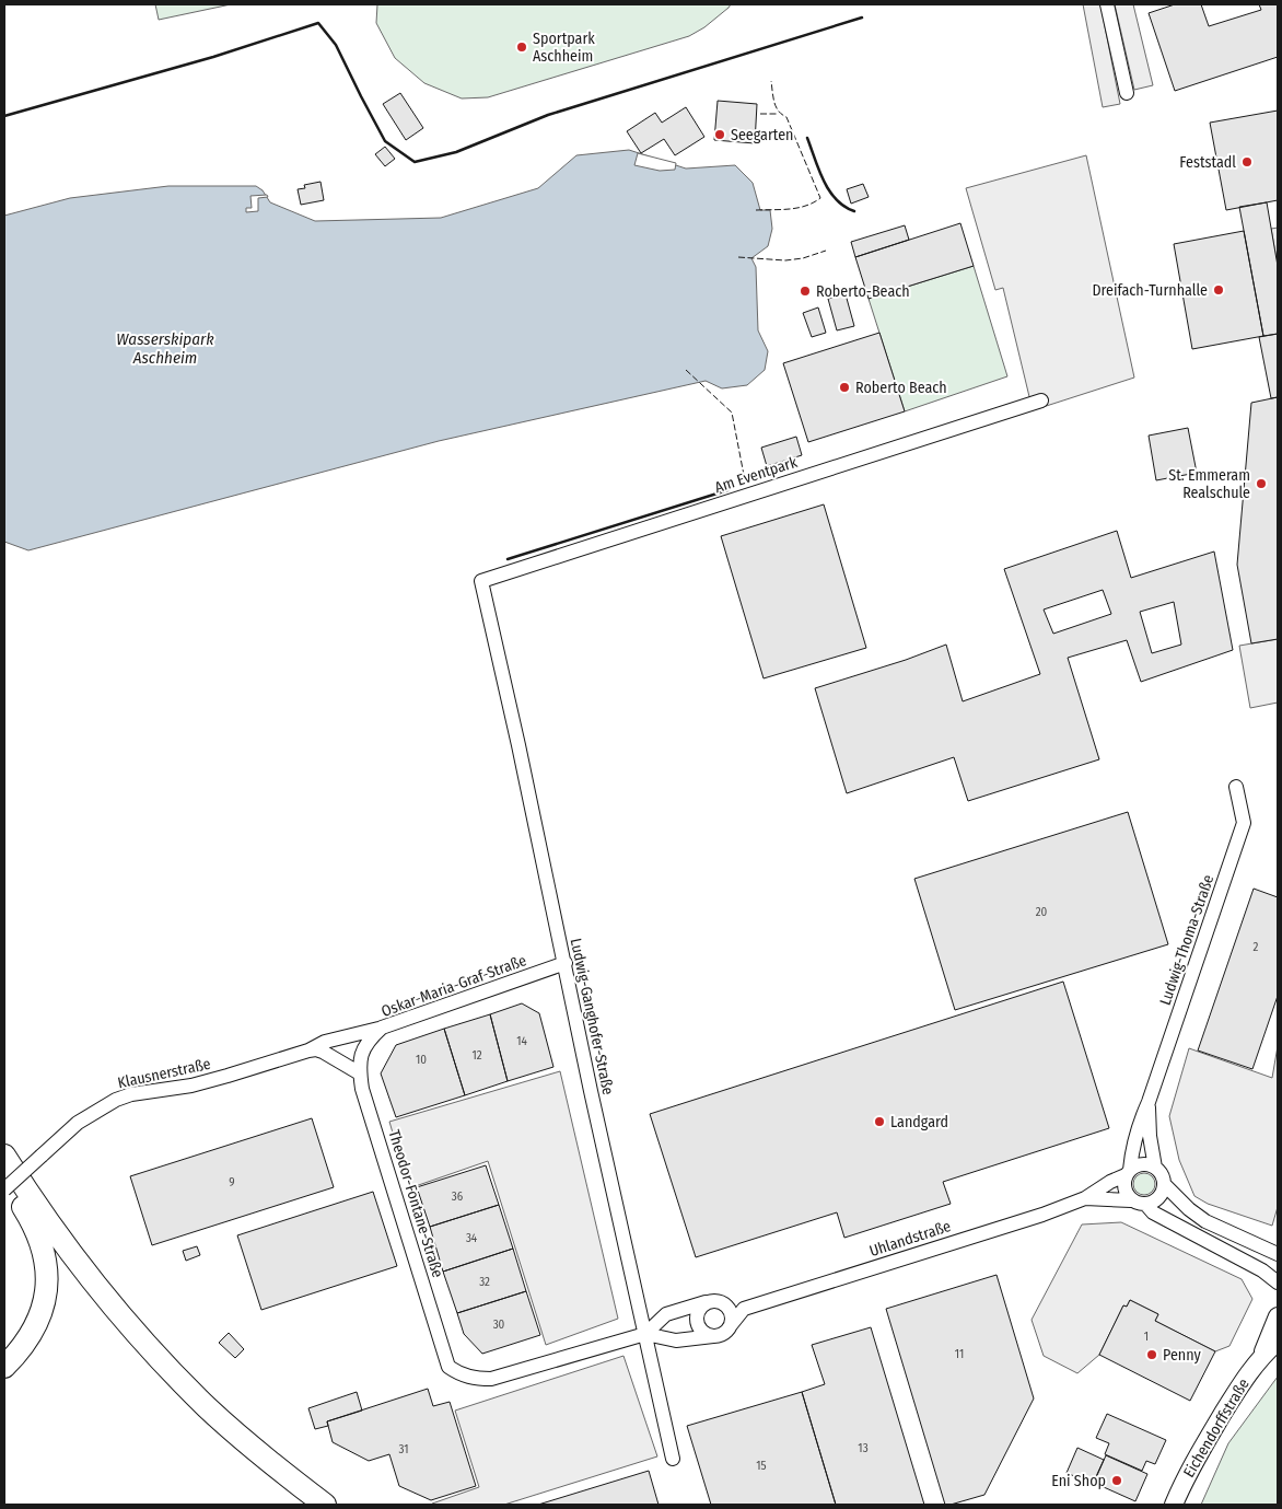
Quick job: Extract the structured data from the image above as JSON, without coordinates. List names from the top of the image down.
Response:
{
  "streets": {
    "street": [
      "Am Eventpark",
      "Ludwig-Thoma-Straße",
      "Oskar-Maria-Graf-Straße",
      "Ludwig-Ganghofer-Straße",
      "Klausnerstraße",
      "Theodor-Fontane-Straße",
      "Uhlandstraße",
      "Eichendorffstraße"
    ]
  },
  "crossings": [
    ["Am Eventpark", "Ludwig-Ganghofer-Straße"],
    ["Ludwig-Thoma-Straße", "Uhlandstraße"],
    ["Oskar-Maria-Graf-Straße", "Ludwig-Ganghofer-Straße"],
    ["Oskar-Maria-Graf-Straße", "Klausnerstraße"],
    ["Oskar-Maria-Graf-Straße", "Theodor-Fontane-Straße"],
    ["Ludwig-Ganghofer-Straße", "Theodor-Fontane-Straße"]
  ],
  "water": ["Wasserskipark Aschheim"],
  "places": [
    "Sportpark Aschheim",
    "Seegarten",
    "Feststadl",
    "Dreifach-Turnhalle",
    "Roberto-Beach",
    "Roberto Beach",
    "St. Emmeram Realschule",
    "Landgard",
    "Penny",
    "Eni Shop"
  ],
  "house_numbers": [
    "20",
    "2",
    "14",
    "12",
    "10",
    "9",
    "36",
    "34",
    "32",
    "30",
    "1",
    "11",
    "13",
    "31",
    "15"
  ]
}
